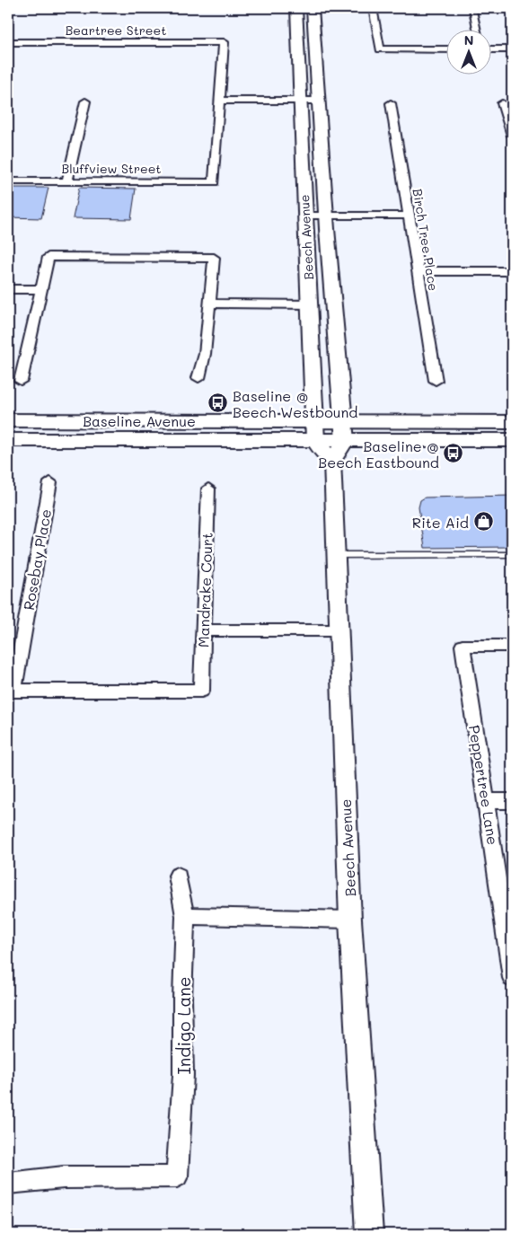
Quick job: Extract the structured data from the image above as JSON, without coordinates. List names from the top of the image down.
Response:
{
  "streets": {
    "main road": ["Beech Avenue", "Baseline Avenue"],
    "street": [
      "Beartree Street",
      "Bluffview Street",
      "Birch Tree Place",
      "Rosebay Place",
      "Mandrake Court",
      "Peppertree Lane",
      "Indigo Lane"
    ]
  },
  "crossings": [
    ["Beartree Street", "Bluffview Street"],
    ["Beech Avenue", "Baseline Avenue"],
    ["Rosebay Place", "Mandrake Court"]
  ],
  "places": {
    "bus stop": ["Baseline @ Beech Westbound", "Baseline @ Beech Eastbound"],
    "shop": ["Rite Aid"]
  },
  "north": "top"
}
